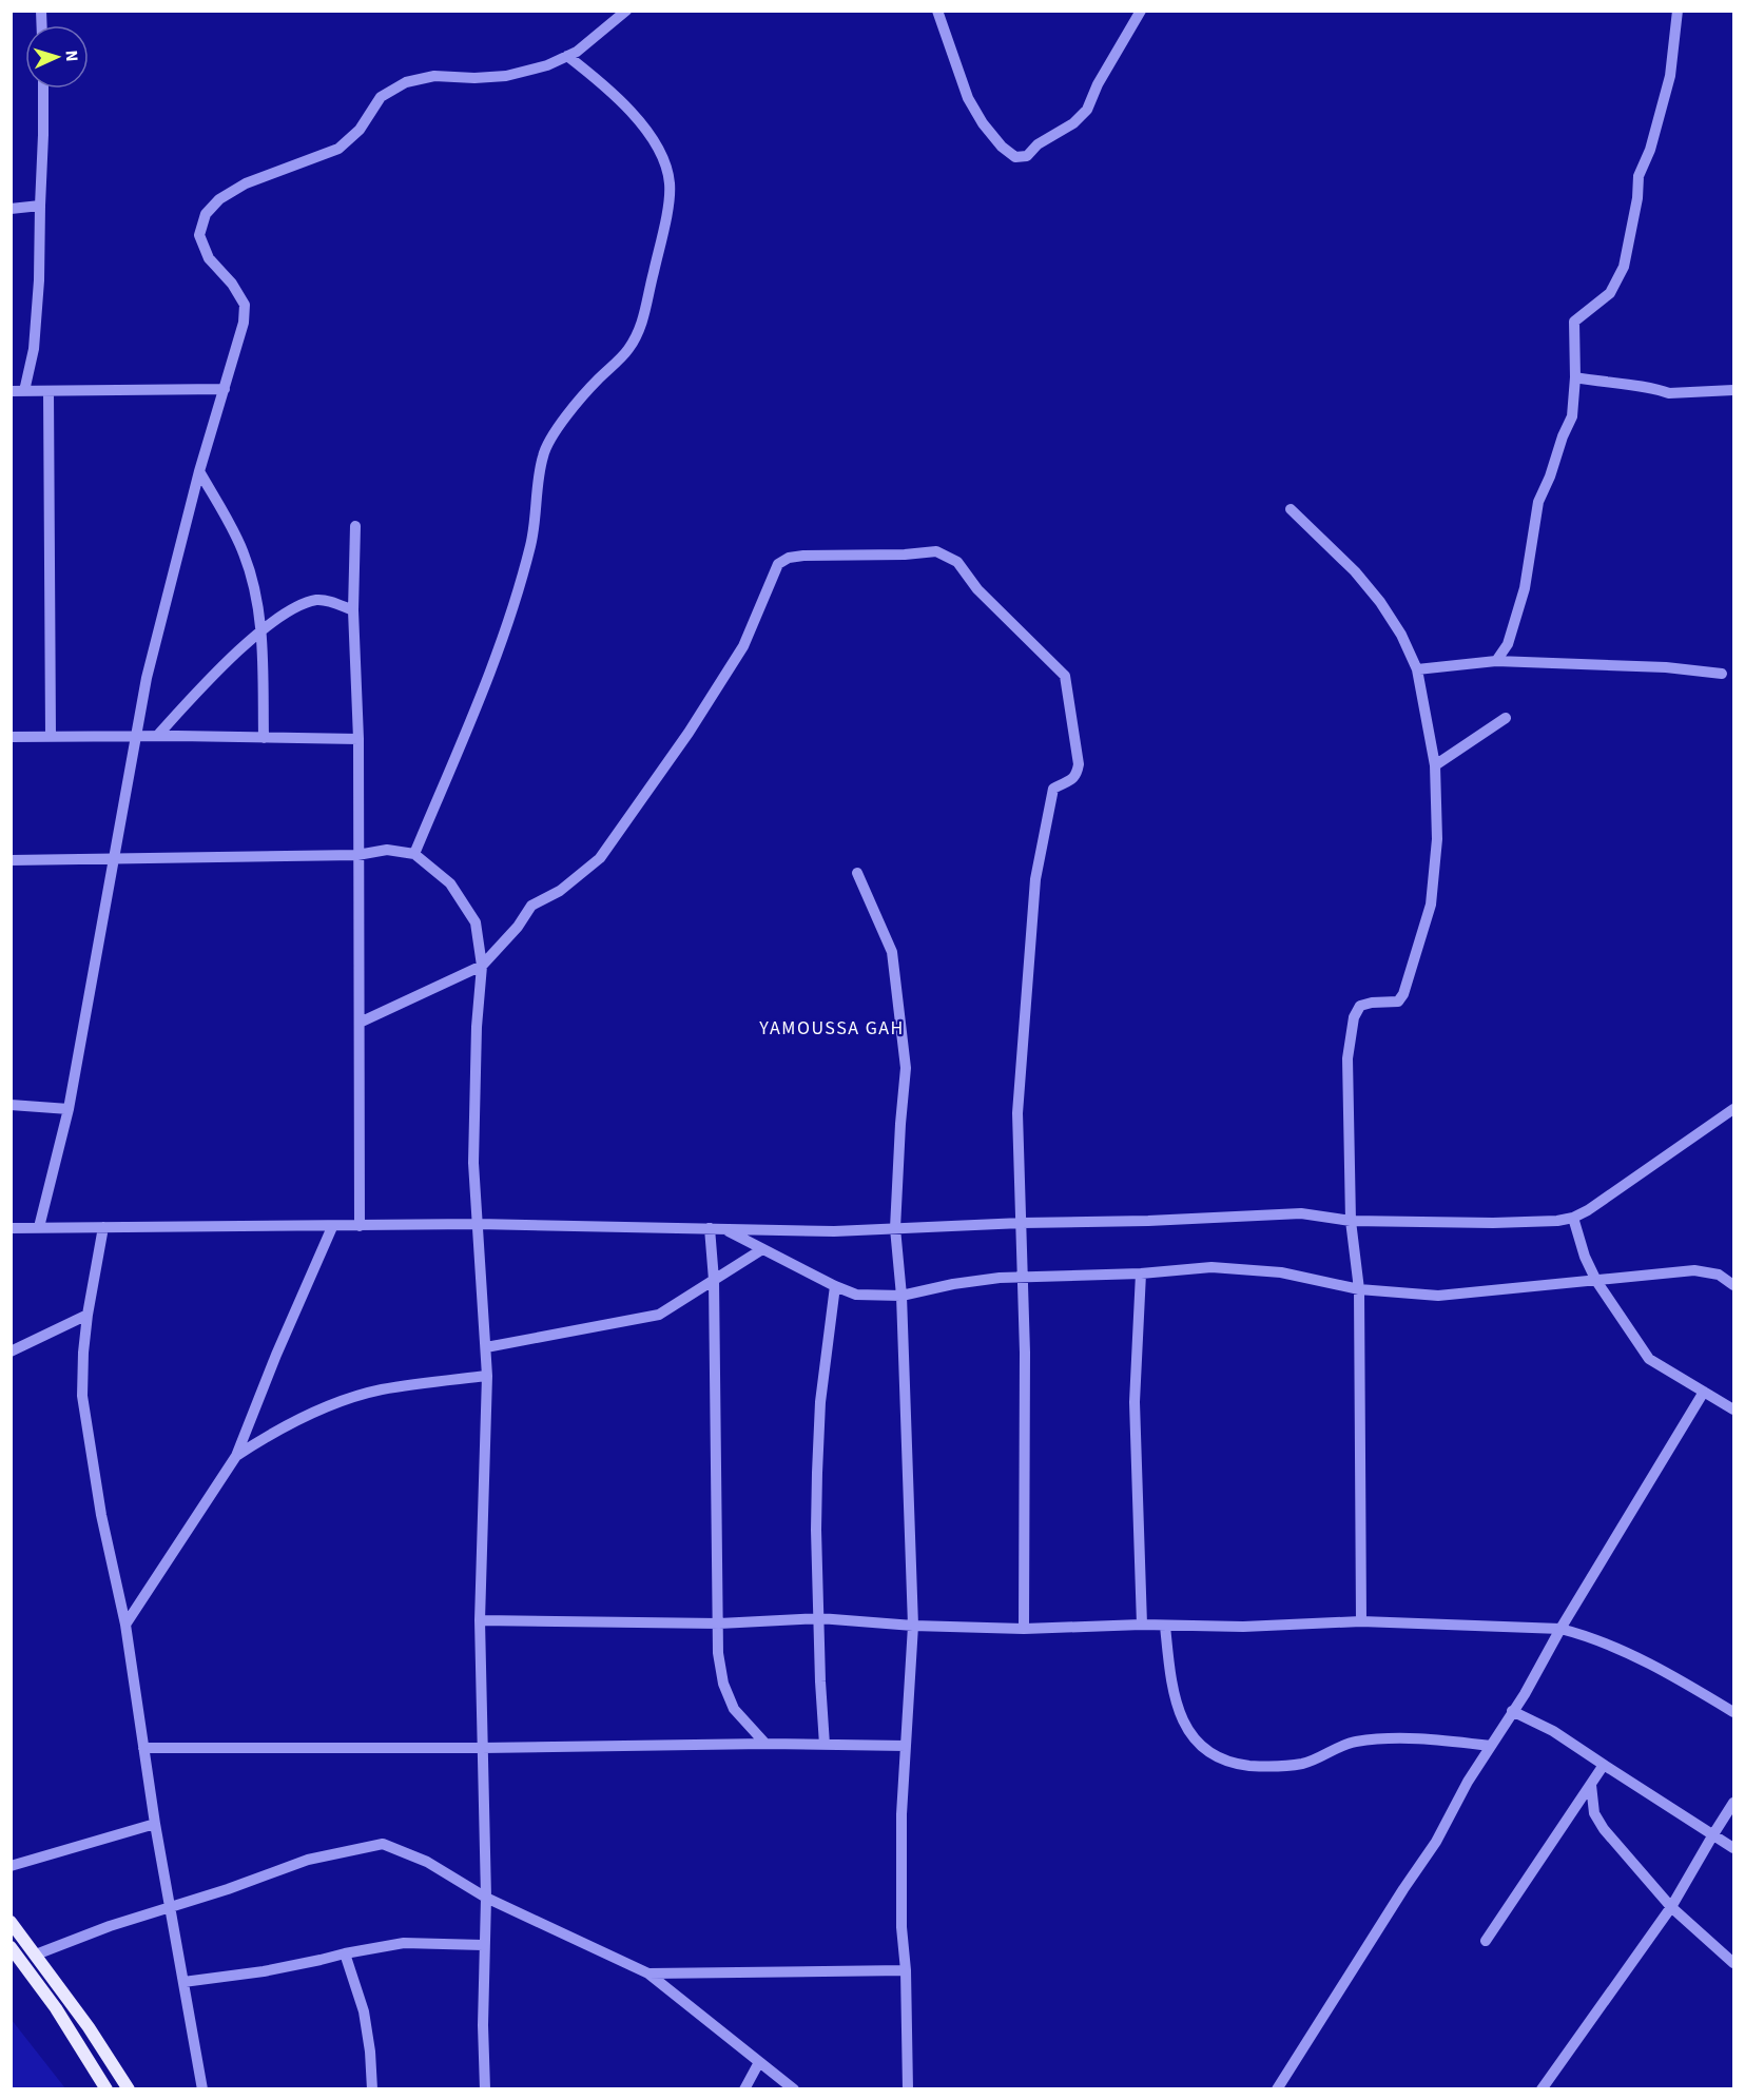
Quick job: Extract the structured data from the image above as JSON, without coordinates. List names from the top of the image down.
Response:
{
  "districts": ["YAMOUSSA GAH"],
  "north": "right"
}
